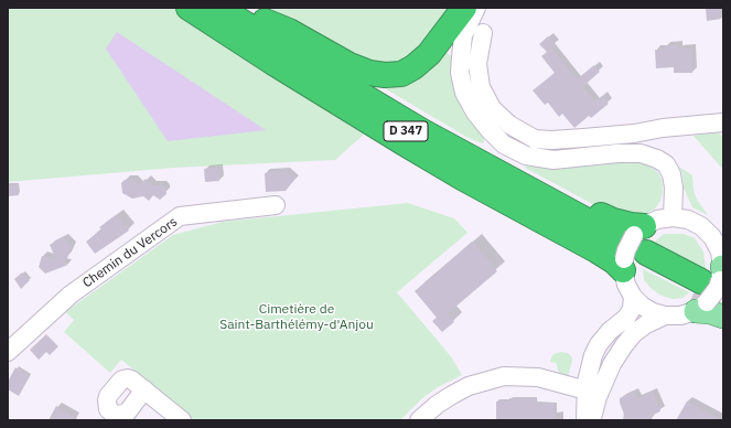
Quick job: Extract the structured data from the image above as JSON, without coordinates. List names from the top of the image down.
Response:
{
  "streets": {
    "highway": ["D 347"],
    "street": ["Chemin du Vercors"]
  },
  "parks": ["Cimetière de Saint-Barthélémy-d'Anjou"]
}
